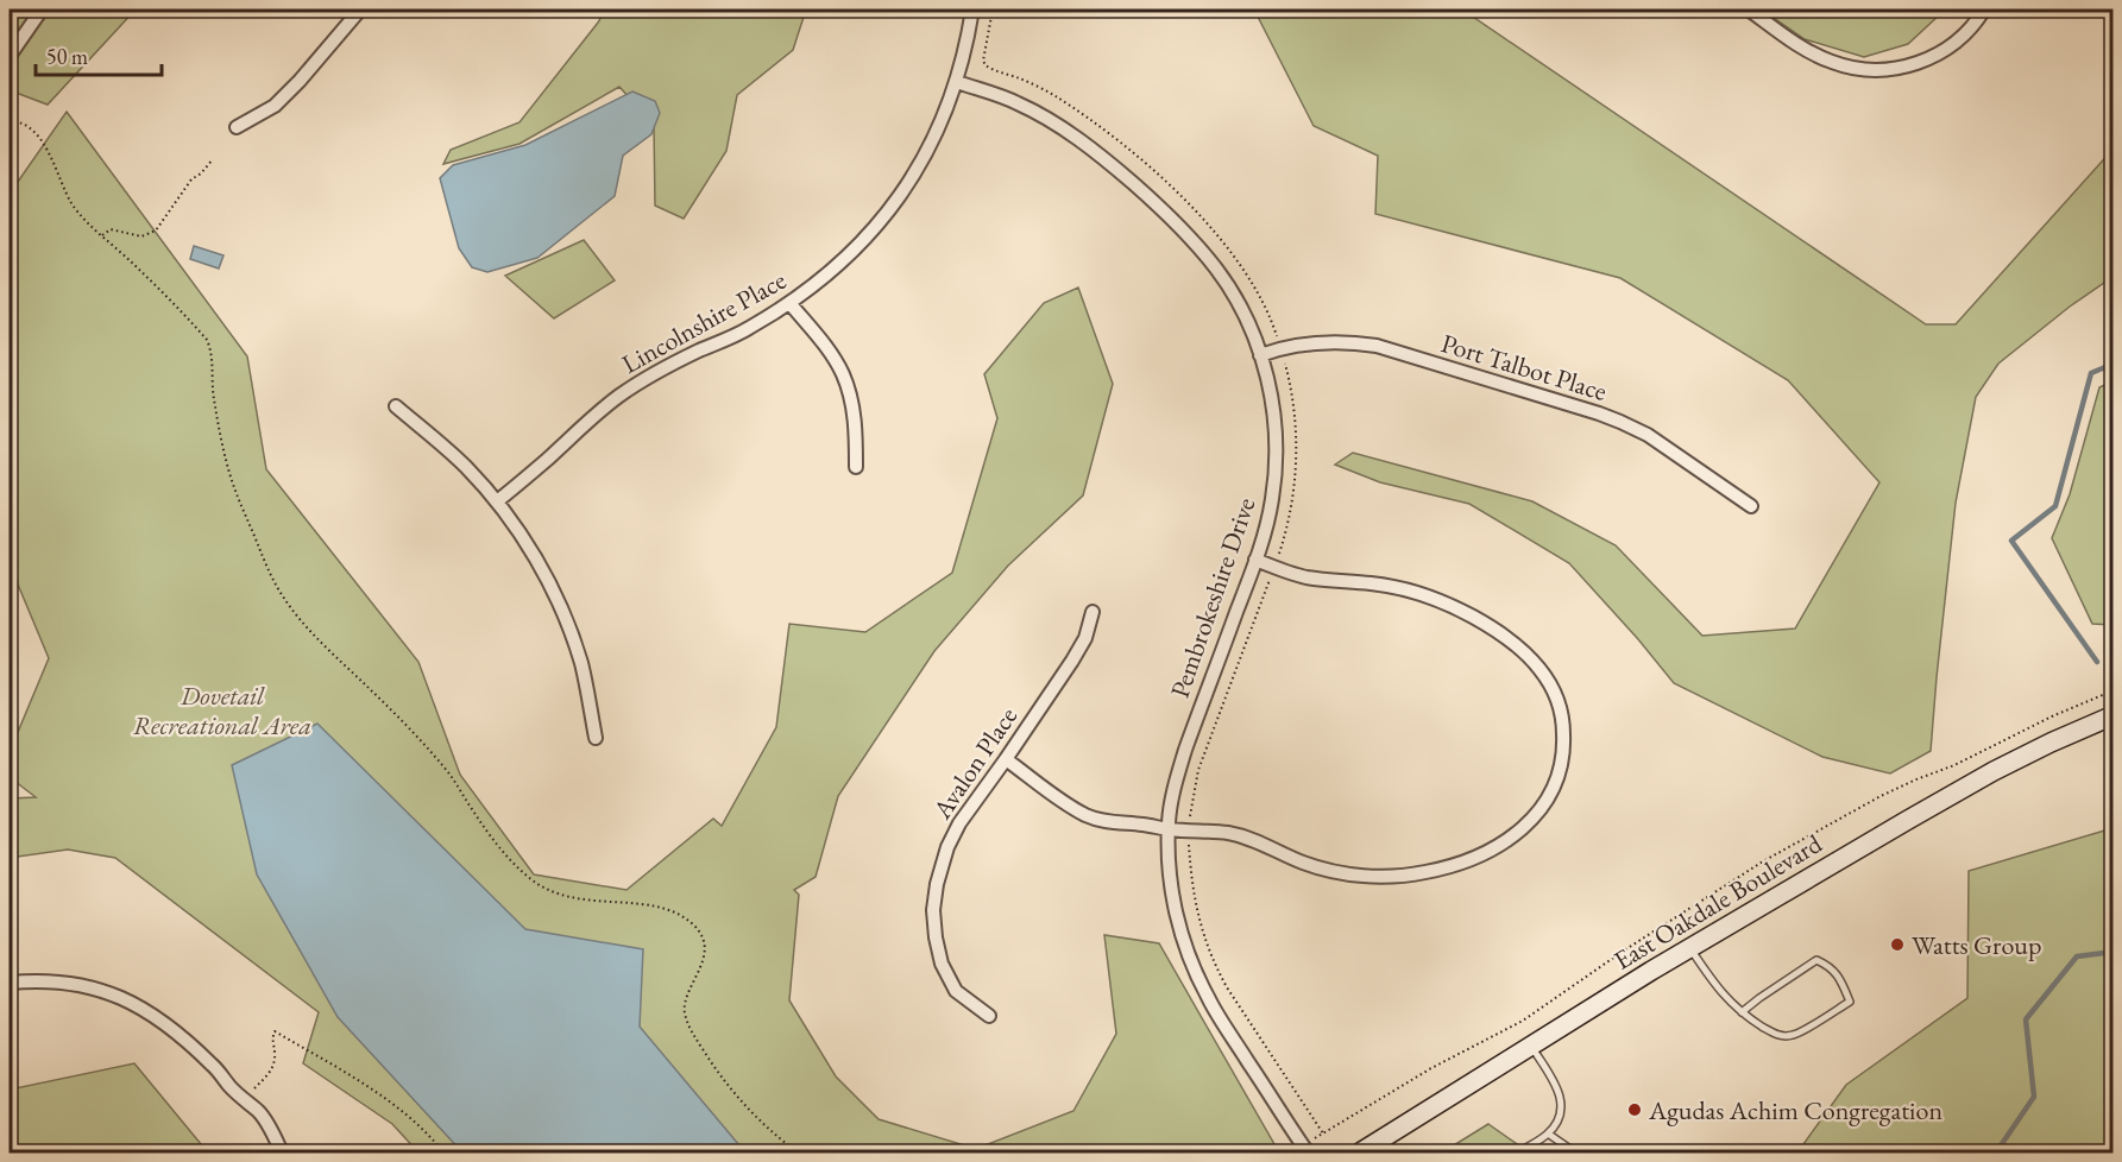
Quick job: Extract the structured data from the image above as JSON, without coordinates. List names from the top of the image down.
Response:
{
  "streets": {
    "main road": ["East Oakdale Boulevard"],
    "street": [
      "Lincolnshire Place",
      "Port Talbot Place",
      "Pembrokeshire Drive",
      "Avalon Place"
    ]
  },
  "crossings": [
    ["Lincolnshire Place", "Pembrokeshire Drive"],
    ["Port Talbot Place", "Pembrokeshire Drive"]
  ],
  "parks": ["Dovetail Recreational Area"],
  "places": ["Watts Group", "Agudas Achim Congregation"],
  "scale_bar": "50 m"
}
